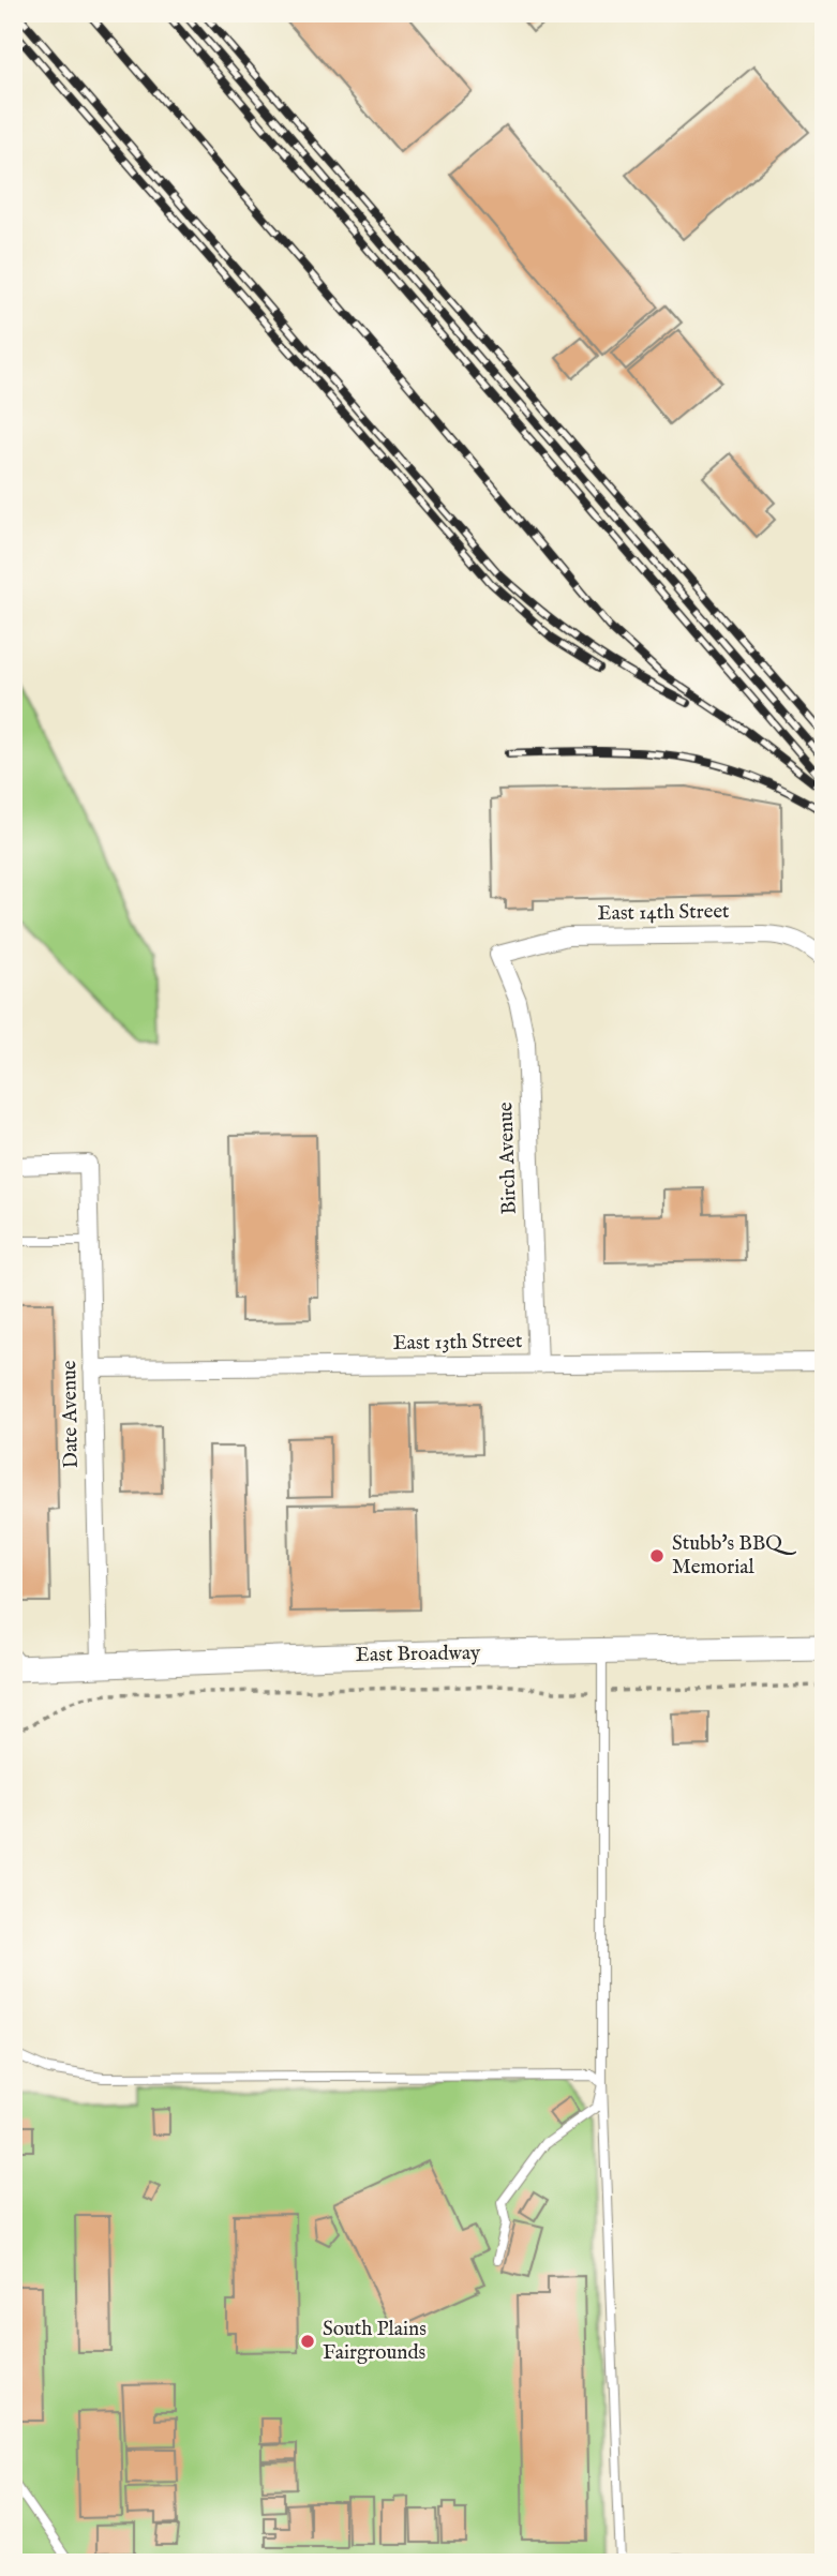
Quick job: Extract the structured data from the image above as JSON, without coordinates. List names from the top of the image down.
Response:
{
  "streets": {
    "main road": ["East Broadway"],
    "street": [
      "East 14th Street",
      "Birch Avenue",
      "East 13th Street",
      "Date Avenue"
    ]
  },
  "crossings": [
    ["East 14th Street", "Birch Avenue"],
    ["Birch Avenue", "East 13th Street"],
    ["East 13th Street", "Date Avenue"],
    ["Date Avenue", "East Broadway"]
  ],
  "places": ["Stubb's BBQ Memorial", "South Plains Fairgrounds"]
}
